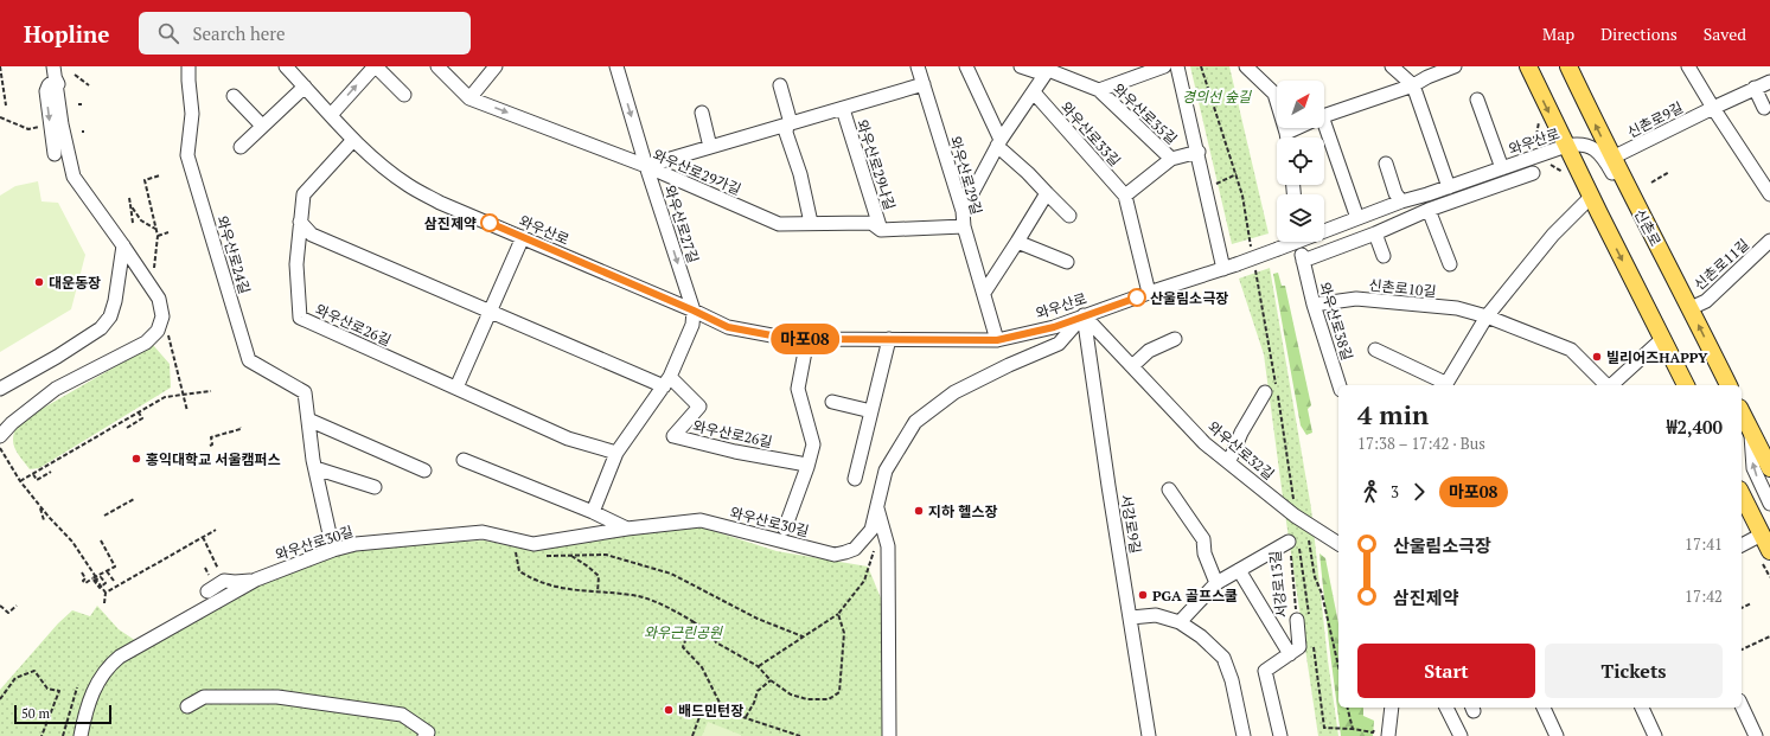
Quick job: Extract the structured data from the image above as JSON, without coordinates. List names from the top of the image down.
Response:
{
  "streets": {
    "main road": ["신촌로"],
    "street": [
      "와우산로35길",
      "신촌로9길",
      "와우산로33길",
      "와우산로",
      "와우산로29나길",
      "와우산로29가길",
      "와우산로29길",
      "와우산로27길",
      "와우산로24길",
      "신촌로11길",
      "신촌로10길",
      "와우산로38길",
      "와우산로26길",
      "와우산로32길",
      "와우산로30길",
      "서강로9길",
      "서강로13길"
    ]
  },
  "crossings": [
    ["와우산로35길", "와우산로33길"],
    ["와우산로35길", "와우산로"],
    ["신촌로9길", "신촌로"],
    ["와우산로33길", "와우산로"],
    ["와우산로", "와우산로29길"],
    ["와우산로", "와우산로27길"],
    ["와우산로", "신촌로"],
    ["와우산로", "와우산로26길"],
    ["와우산로", "와우산로32길"],
    ["와우산로", "와우산로30길"],
    ["와우산로", "서강로9길"],
    ["와우산로29나길", "와우산로29가길"],
    ["와우산로29나길", "와우산로29길"],
    ["와우산로29나길", "와우산로27길"],
    ["와우산로29가길", "와우산로29길"],
    ["와우산로29가길", "와우산로27길"],
    ["신촌로", "신촌로11길"],
    ["와우산로24길", "와우산로30길"],
    ["신촌로10길", "와우산로38길"],
    ["와우산로32길", "와우산로30길"],
    ["와우산로32길", "서강로9길"],
    ["와우산로30길", "서강로9길"]
  ],
  "one_way": ["와우산로27길"],
  "parks": ["경의선 숲길", "와우근린공원"],
  "places": [
    "삼진제약",
    "대운동장",
    "산울림소극장",
    "빌리어즈HAPPY",
    "홍익대학교 서울캠퍼스",
    "지하 헬스장",
    "PGA 골프스쿨",
    "배드민턴장"
  ],
  "lines": ["bus line 마포08"],
  "scale_bar": "50 m",
  "north": "top right",
  "page": {
    "header": "Hopline",
    "search": "Search here",
    "nav": ["Map", "Directions", "Saved"],
    "on_map": "마포08",
    "heading": ["4 min", "17:38 – 17:42 · Bus", "₩2,400"],
    "legs": ["3", "마포08"],
    "list": [
      {
        "name": "산울림소극장",
        "value": "17:41"
      },
      {
        "name": "삼진제약",
        "value": "17:42"
      }
    ],
    "buttons": ["Start", "Tickets"],
    "scale": "50 m"
  }
}
